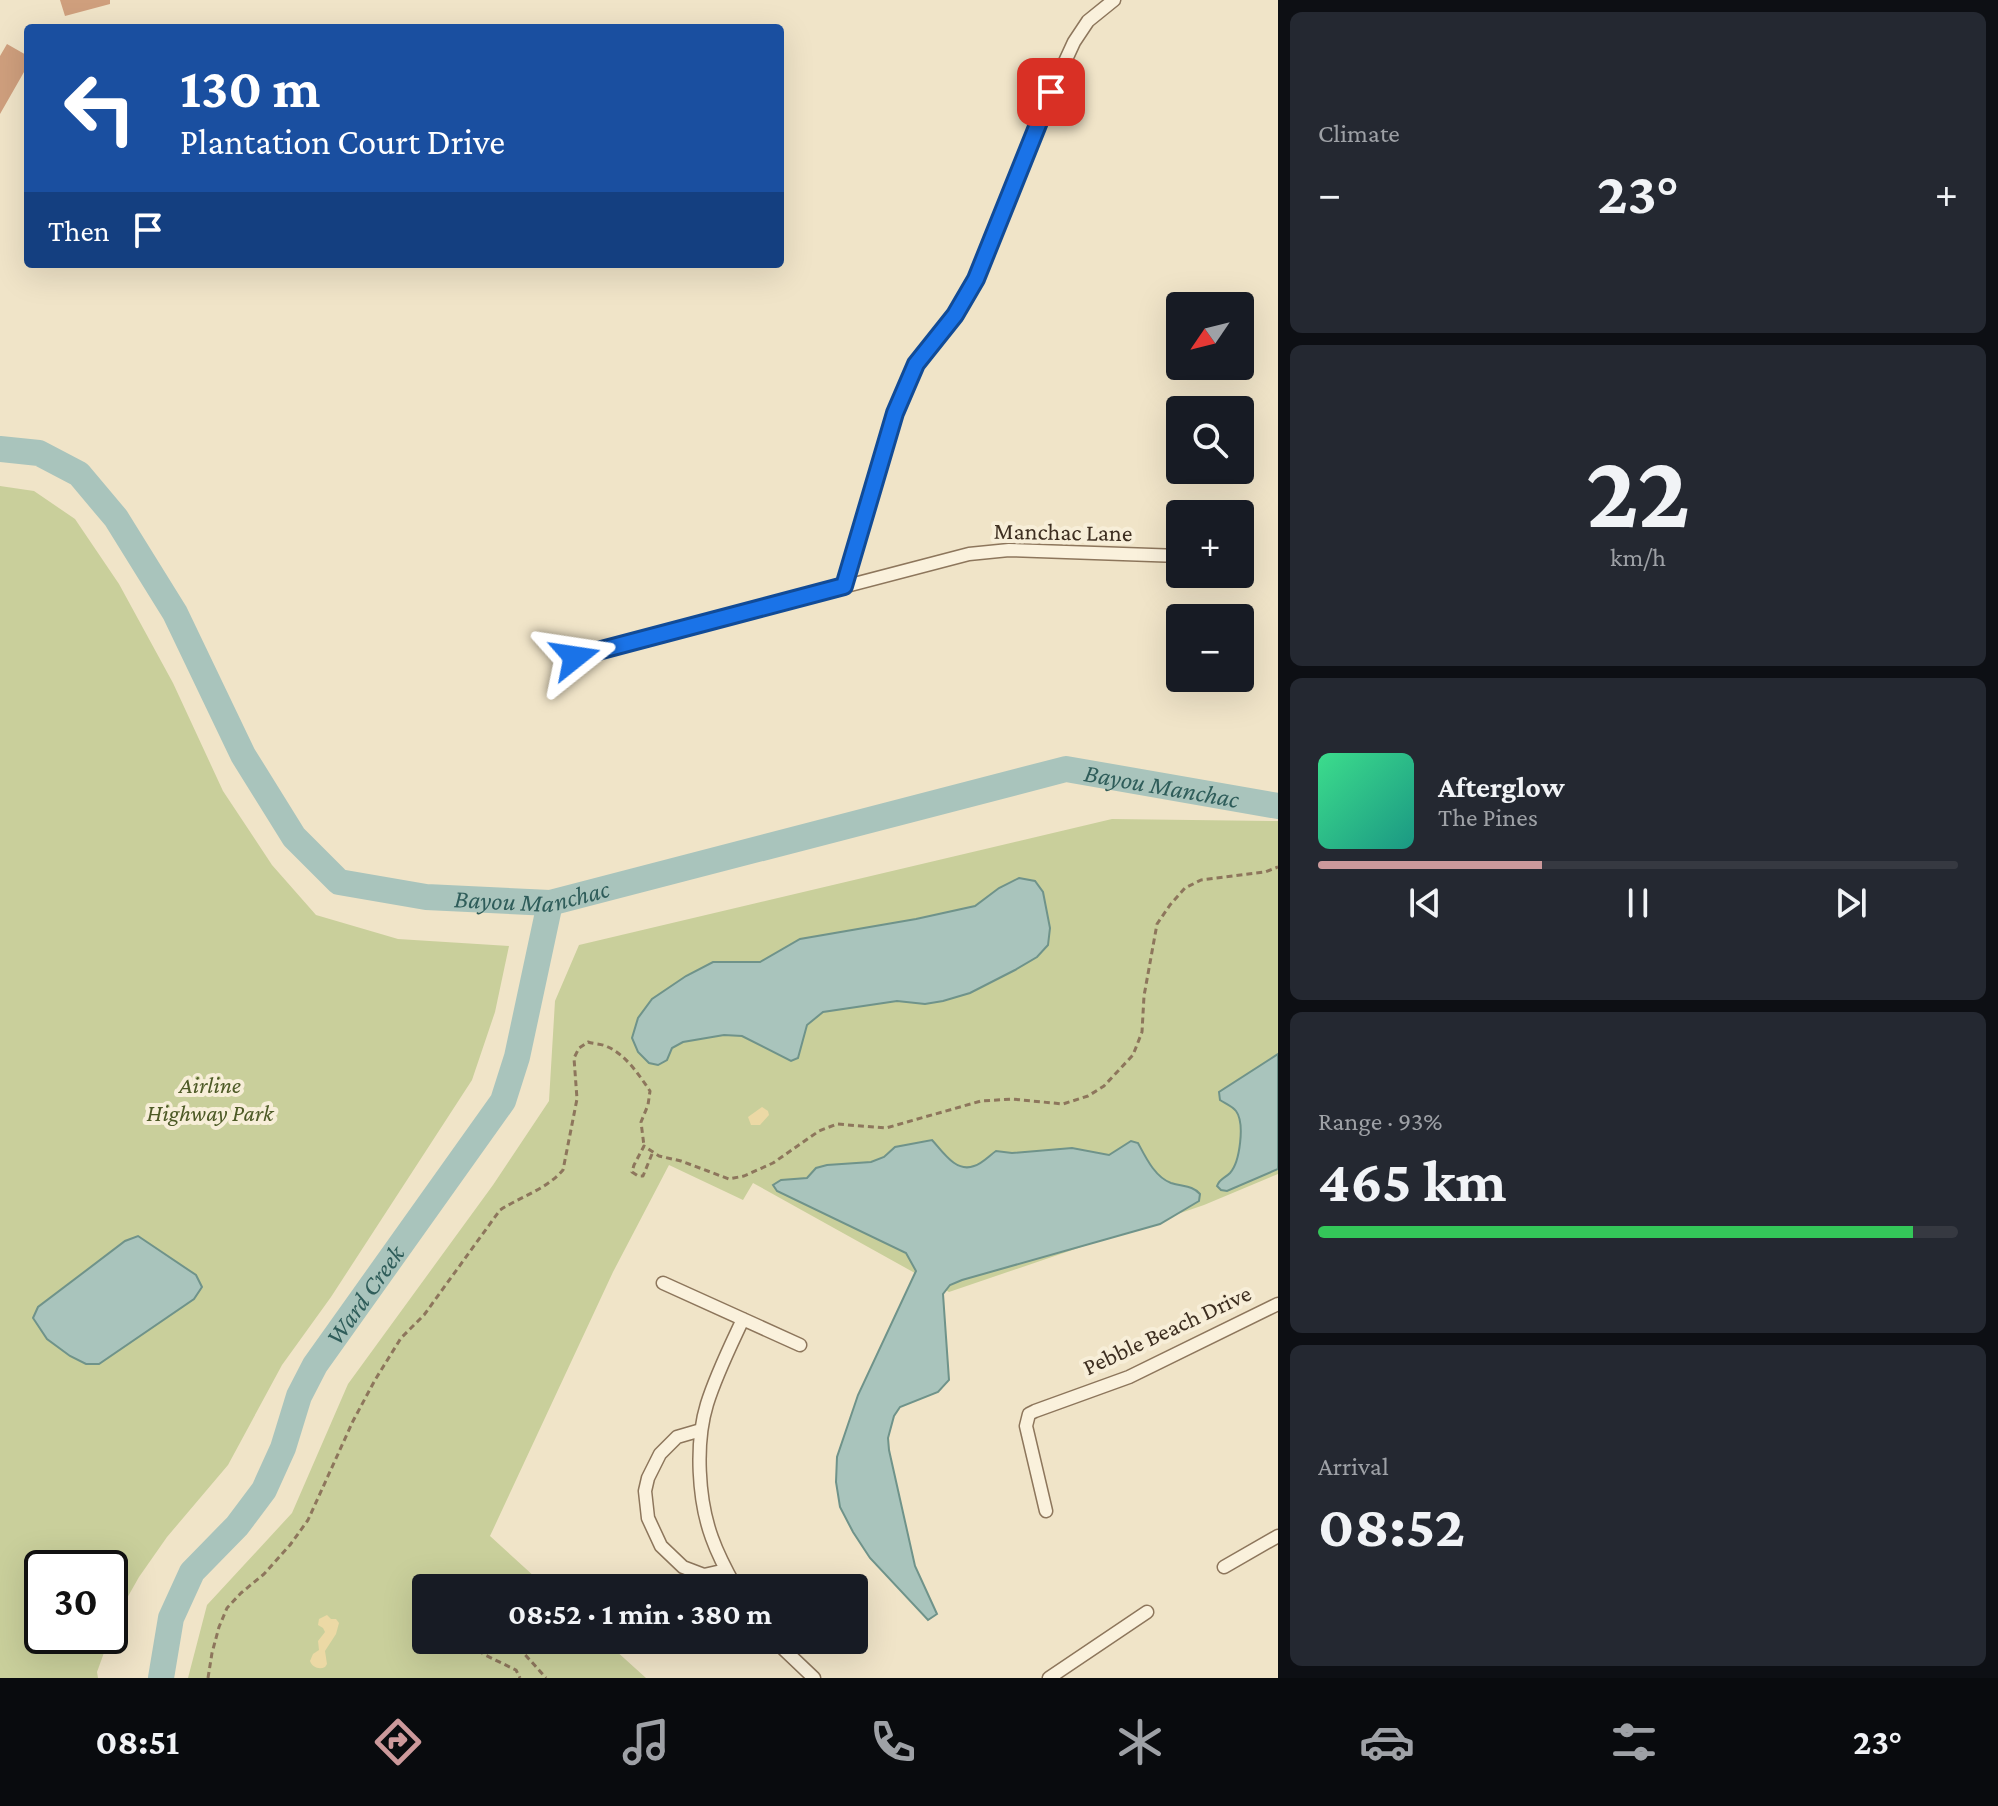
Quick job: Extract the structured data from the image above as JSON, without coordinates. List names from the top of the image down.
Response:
{
  "streets": {
    "street": ["Manchac Lane", "Pebble Beach Drive"]
  },
  "water": ["Bayou Manchac", "Ward Creek"],
  "parks": ["Airline Highway Park"],
  "north": "bottom left",
  "page": {
    "tile": [
      "Climate",
      ["22", "km/h"],
      ["Range · 93%", "465 km"],
      ["Arrival", "08:52"]
    ],
    "turn": ["130 m", "Plantation Court Drive"],
    "heat": ["−", "23°", "+"],
    "then": "Then",
    "map_buttons": ["+", "−"],
    "song": ["Afterglow", "The Pines"],
    "limit": "30",
    "trip": "08:52 · 1 min · 380 m",
    "tabs": ["08:51", "23°"]
  }
}
